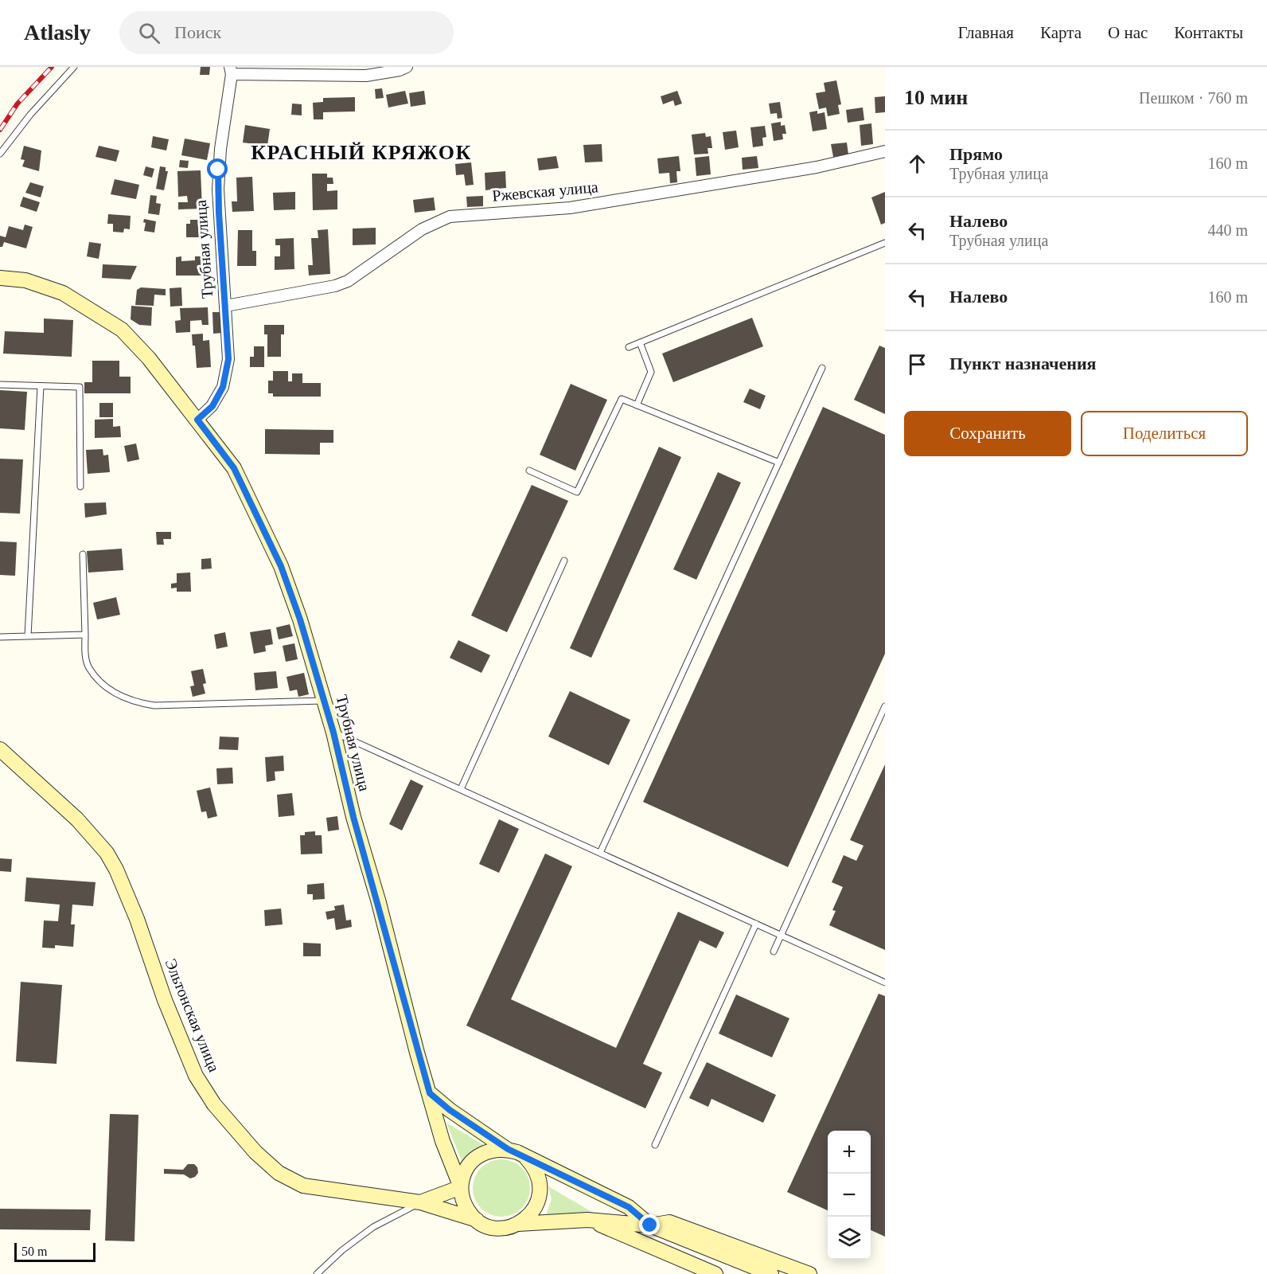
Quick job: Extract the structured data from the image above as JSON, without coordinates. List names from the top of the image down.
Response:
{
  "streets": {
    "main road": ["Трубная улица", "Эльтонская улица"],
    "street": ["Ржевская улица"]
  },
  "crossings": [
    ["Ржевская улица", "Трубная улица"],
    ["Трубная улица", "Эльтонская улица"]
  ],
  "districts": ["КРАСНЫЙ КРЯЖОК"],
  "scale_bar": "50 m",
  "page": {
    "header": "Atlasly",
    "search": "Поиск",
    "nav": [
      "Главная",
      "Карта",
      "О нас",
      "Контакты"
    ],
    "heading": ["10 мин", "Пешком · 760 m"],
    "list": [
      ["Прямо", "Трубная улица", "160 m"],
      ["Налево", "Трубная улица", "440 m"],
      ["Налево", "160 m"],
      "Пункт назначения"
    ],
    "buttons": ["Сохранить", "Поделиться"],
    "map_buttons": ["+", "−"],
    "scale": "50 m"
  }
}
